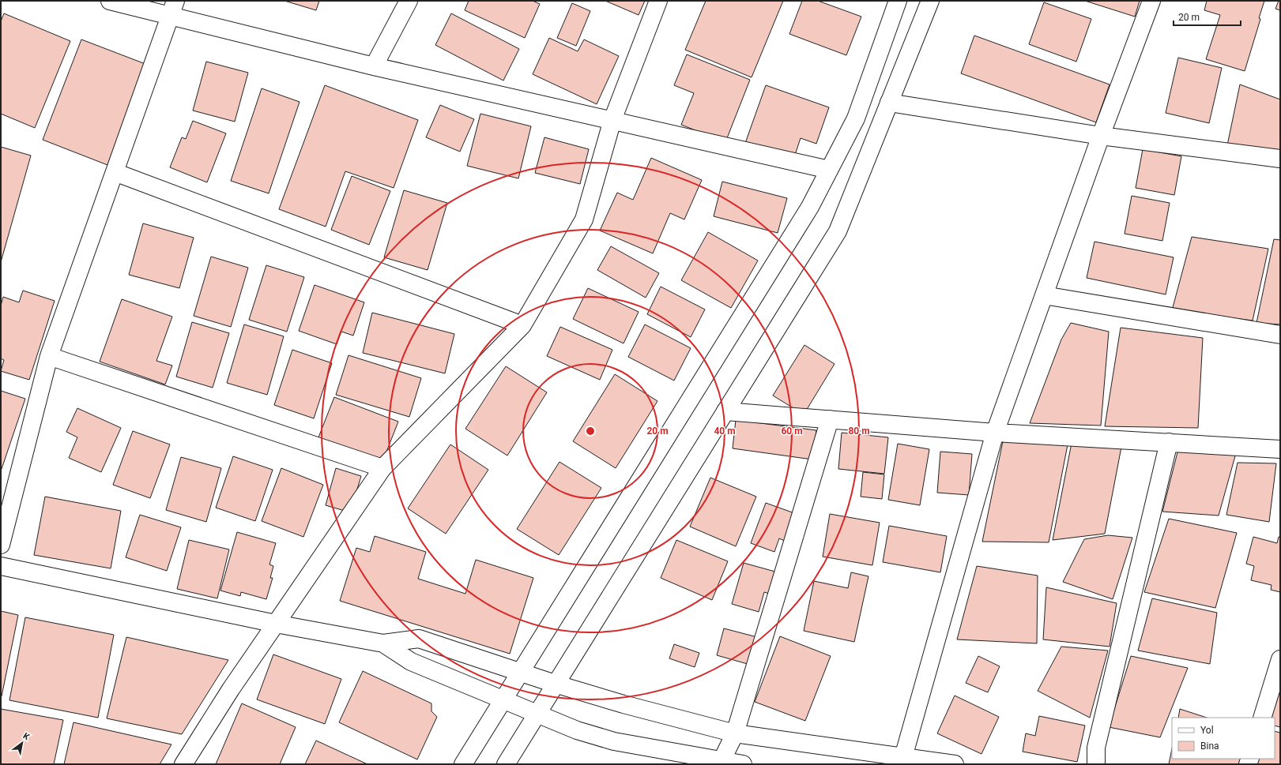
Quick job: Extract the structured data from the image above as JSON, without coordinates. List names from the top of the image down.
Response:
{
  "legend": ["Yol", "Bina"],
  "scale_bar": "20 m",
  "north": "top right",
  "rings": [
    "20 m",
    "40 m",
    "60 m",
    "80 m"
  ]
}
